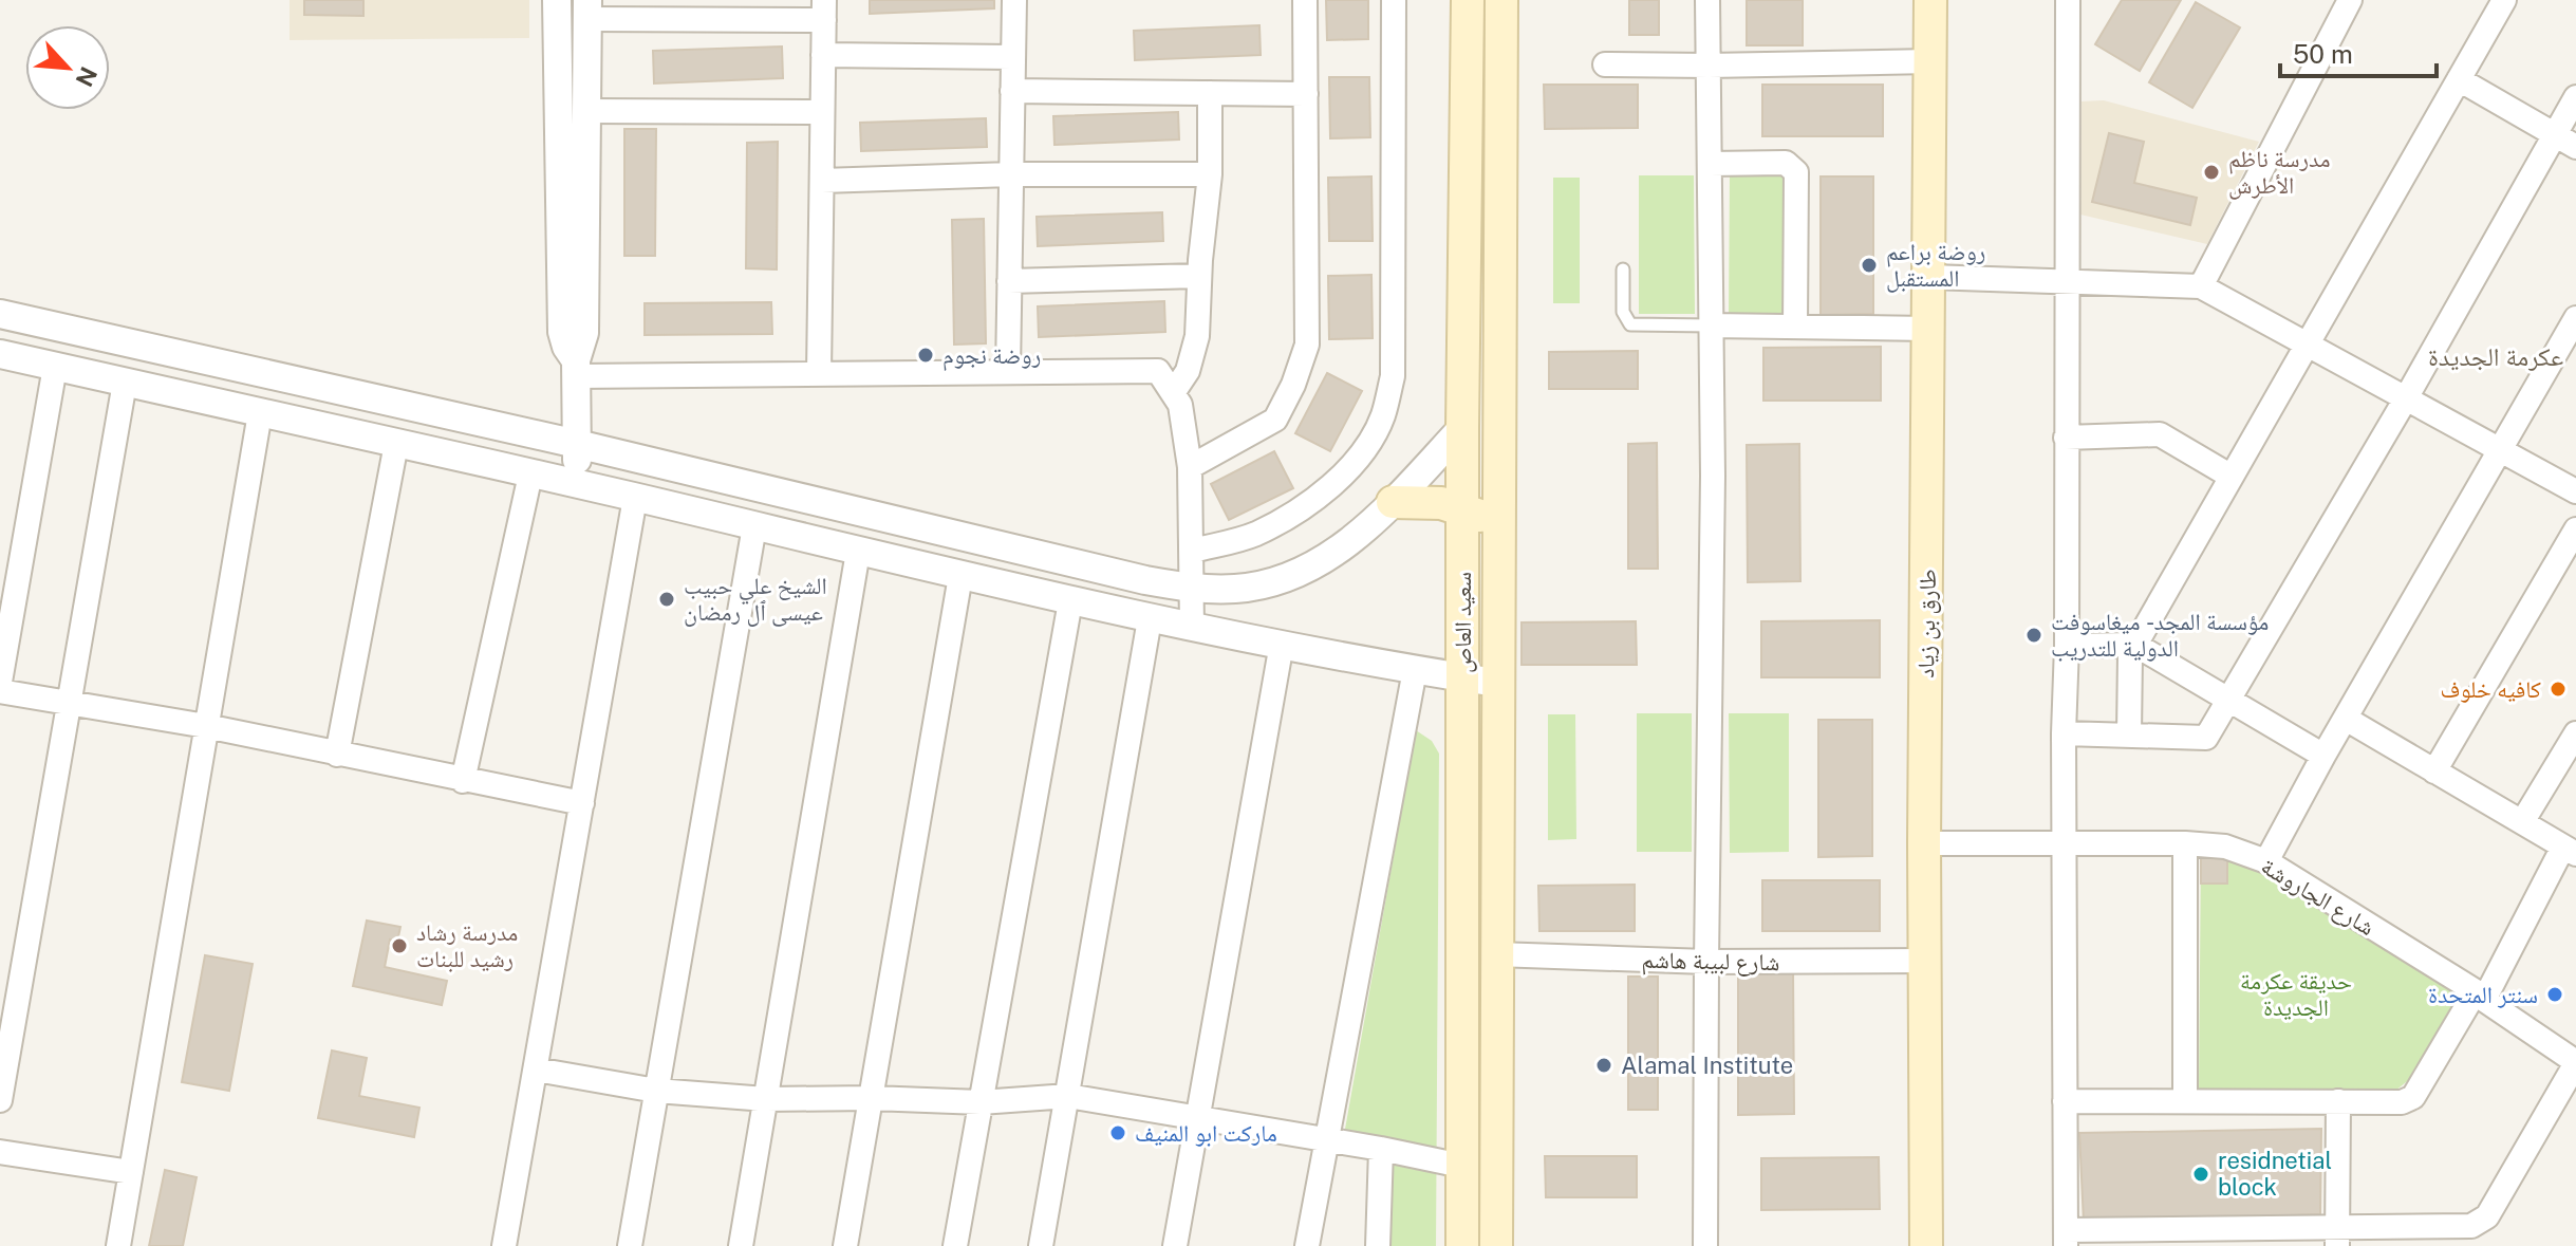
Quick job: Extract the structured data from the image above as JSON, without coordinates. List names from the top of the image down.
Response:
{
  "streets": {
    "main road": ["سعيد العاص", "طارق بن زياد"],
    "street": ["شارع الجاروشة", "شارع لبيبة هاشم"]
  },
  "crossings": [
    ["طارق بن زياد", "شارع الجاروشة"],
    ["طارق بن زياد", "شارع لبيبة هاشم"]
  ],
  "districts": ["عكرمة الجديدة"],
  "parks": ["حديقة عكرمة الجديدة"],
  "places": [
    "مدرسة ناظم الأطرش",
    "روضة براعم المستقبل",
    "روضة نجوم",
    "الشيخ علي حبيب عيسى ٱل رمضان",
    "مؤسسة المجد - ميغاسوفت الدولية للتدريب",
    "كافيه خلوف",
    "مدرسة رشاد رشيد للبنات",
    "سنتر المتحدة",
    "Alamal Institute",
    "ماركت ابو المنيف",
    "residnetial block"
  ],
  "scale_bar": "50 m",
  "north": "bottom right"
}
